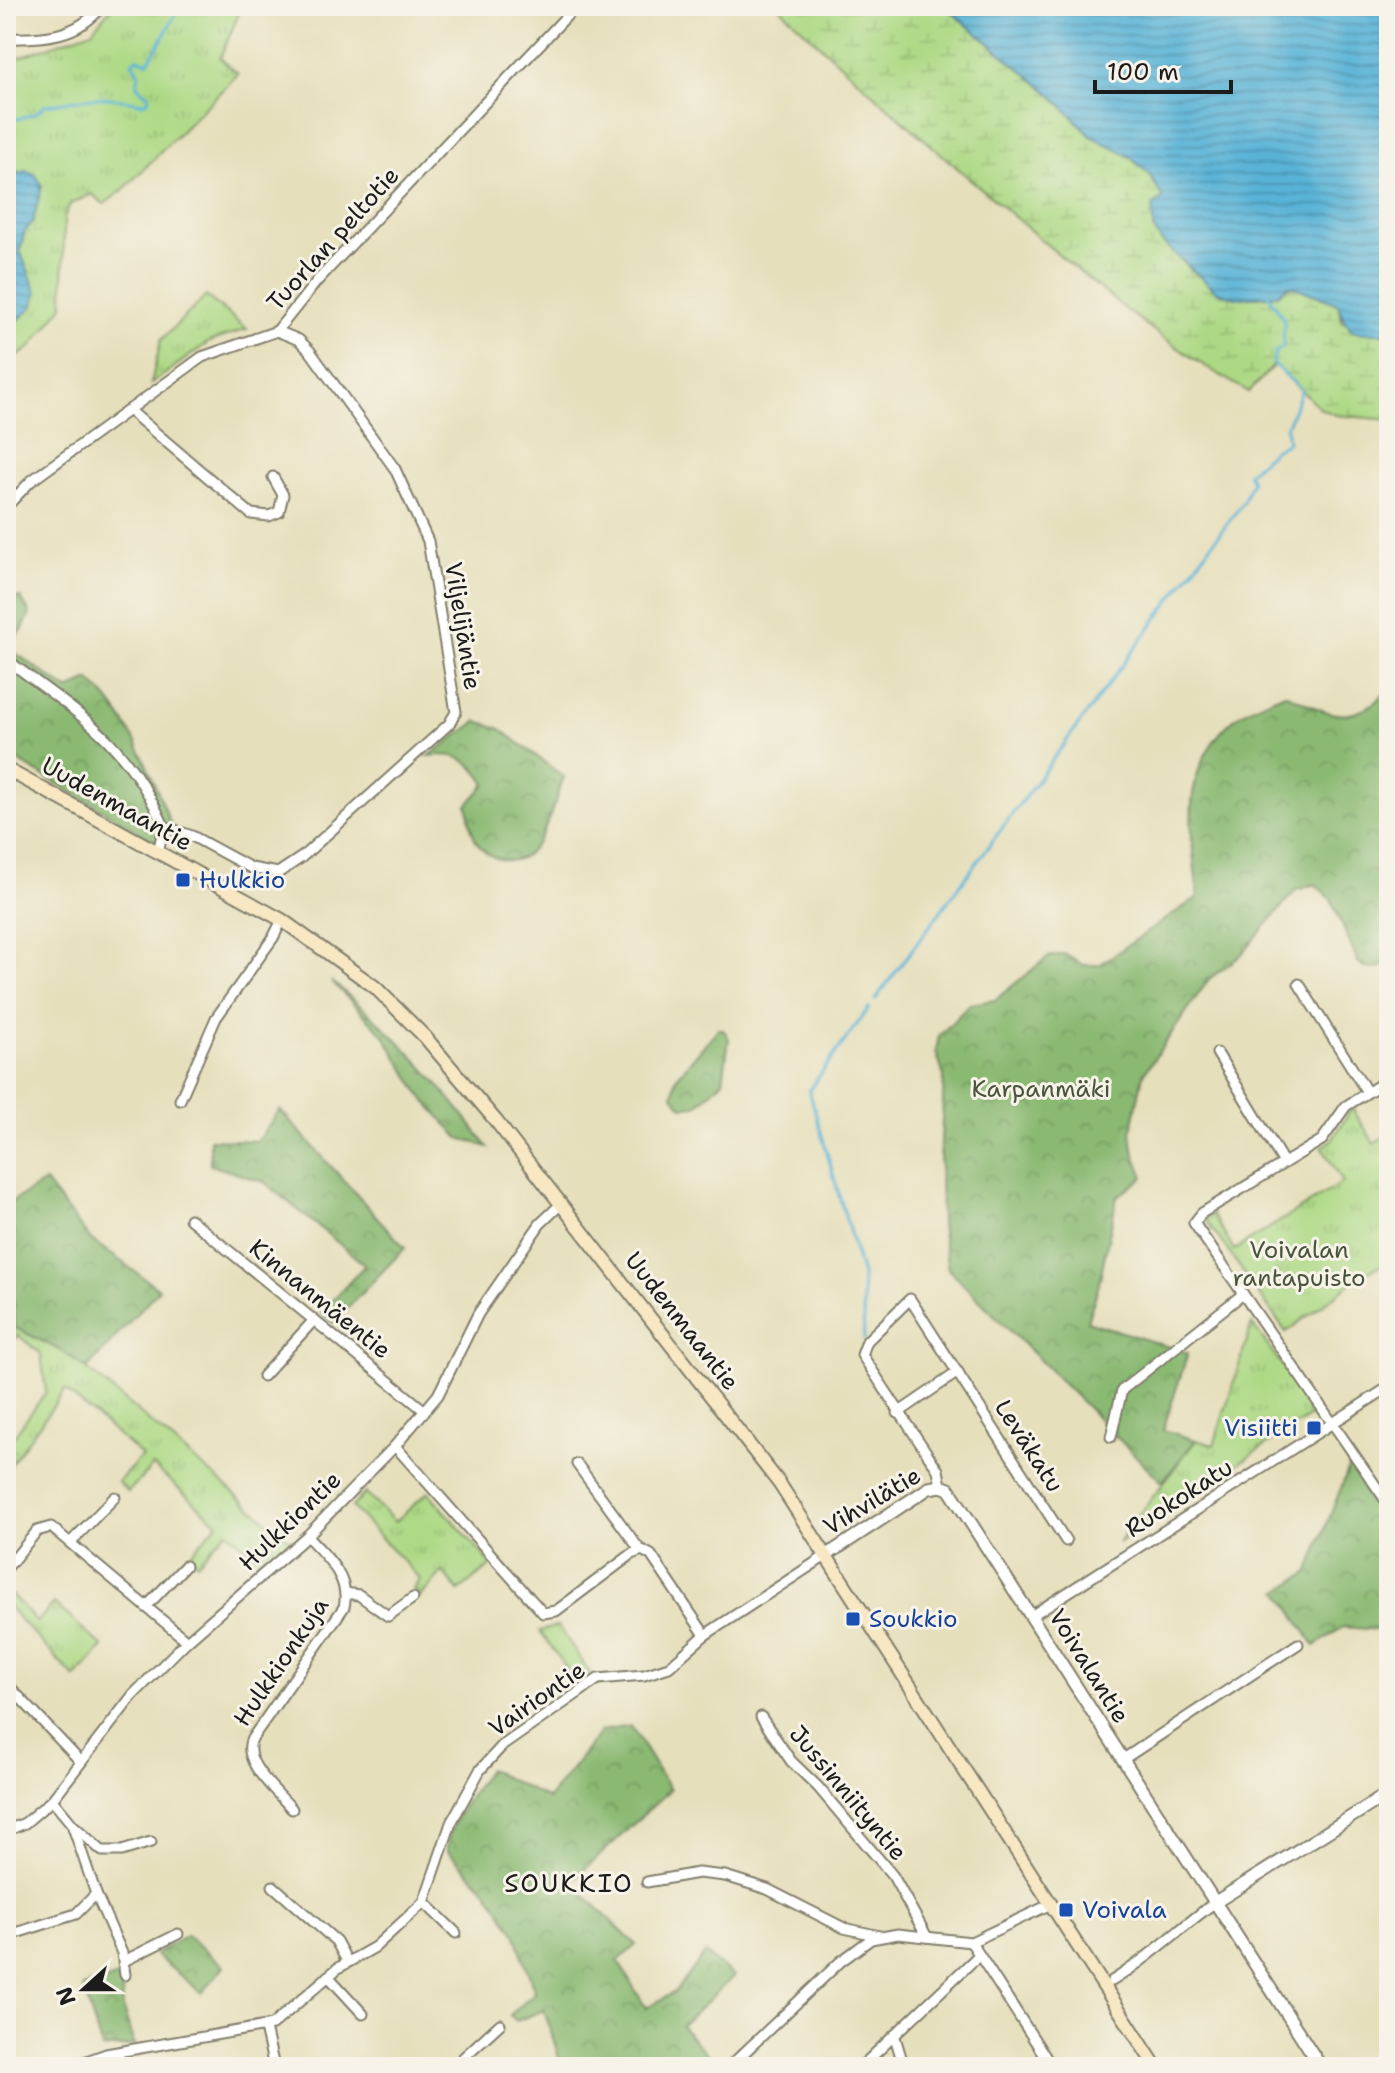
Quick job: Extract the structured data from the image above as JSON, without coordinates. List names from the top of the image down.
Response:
{
  "streets": {
    "main road": ["Uudenmaantie"],
    "street": [
      "Tuorlan peltotie",
      "Viljelijäntie",
      "Kinnanmäentie",
      "Leväkatu",
      "Ruokokatu",
      "Vihvilätie",
      "Hulkkiontie",
      "Hulkkionkuja",
      "Voivalantie",
      "Vairiontie",
      "Jussinniityntie"
    ]
  },
  "crossings": [
    ["Tuorlan peltotie", "Viljelijäntie"],
    ["Uudenmaantie", "Vihvilätie"],
    ["Uudenmaantie", "Hulkkiontie"],
    ["Uudenmaantie", "Vairiontie"],
    ["Kinnanmäentie", "Hulkkiontie"],
    ["Leväkatu", "Voivalantie"],
    ["Ruokokatu", "Voivalantie"],
    ["Vihvilätie", "Voivalantie"],
    ["Vihvilätie", "Vairiontie"],
    ["Hulkkiontie", "Hulkkionkuja"]
  ],
  "districts": ["SOUKKIO"],
  "parks": ["Karpanmäki", "Voivalan rantapuisto"],
  "places": {
    "transit": [
      "Hulkkio",
      "Visiitti",
      "Soukkio",
      "Voivala"
    ]
  },
  "scale_bar": "100 m",
  "north": "left"
}
